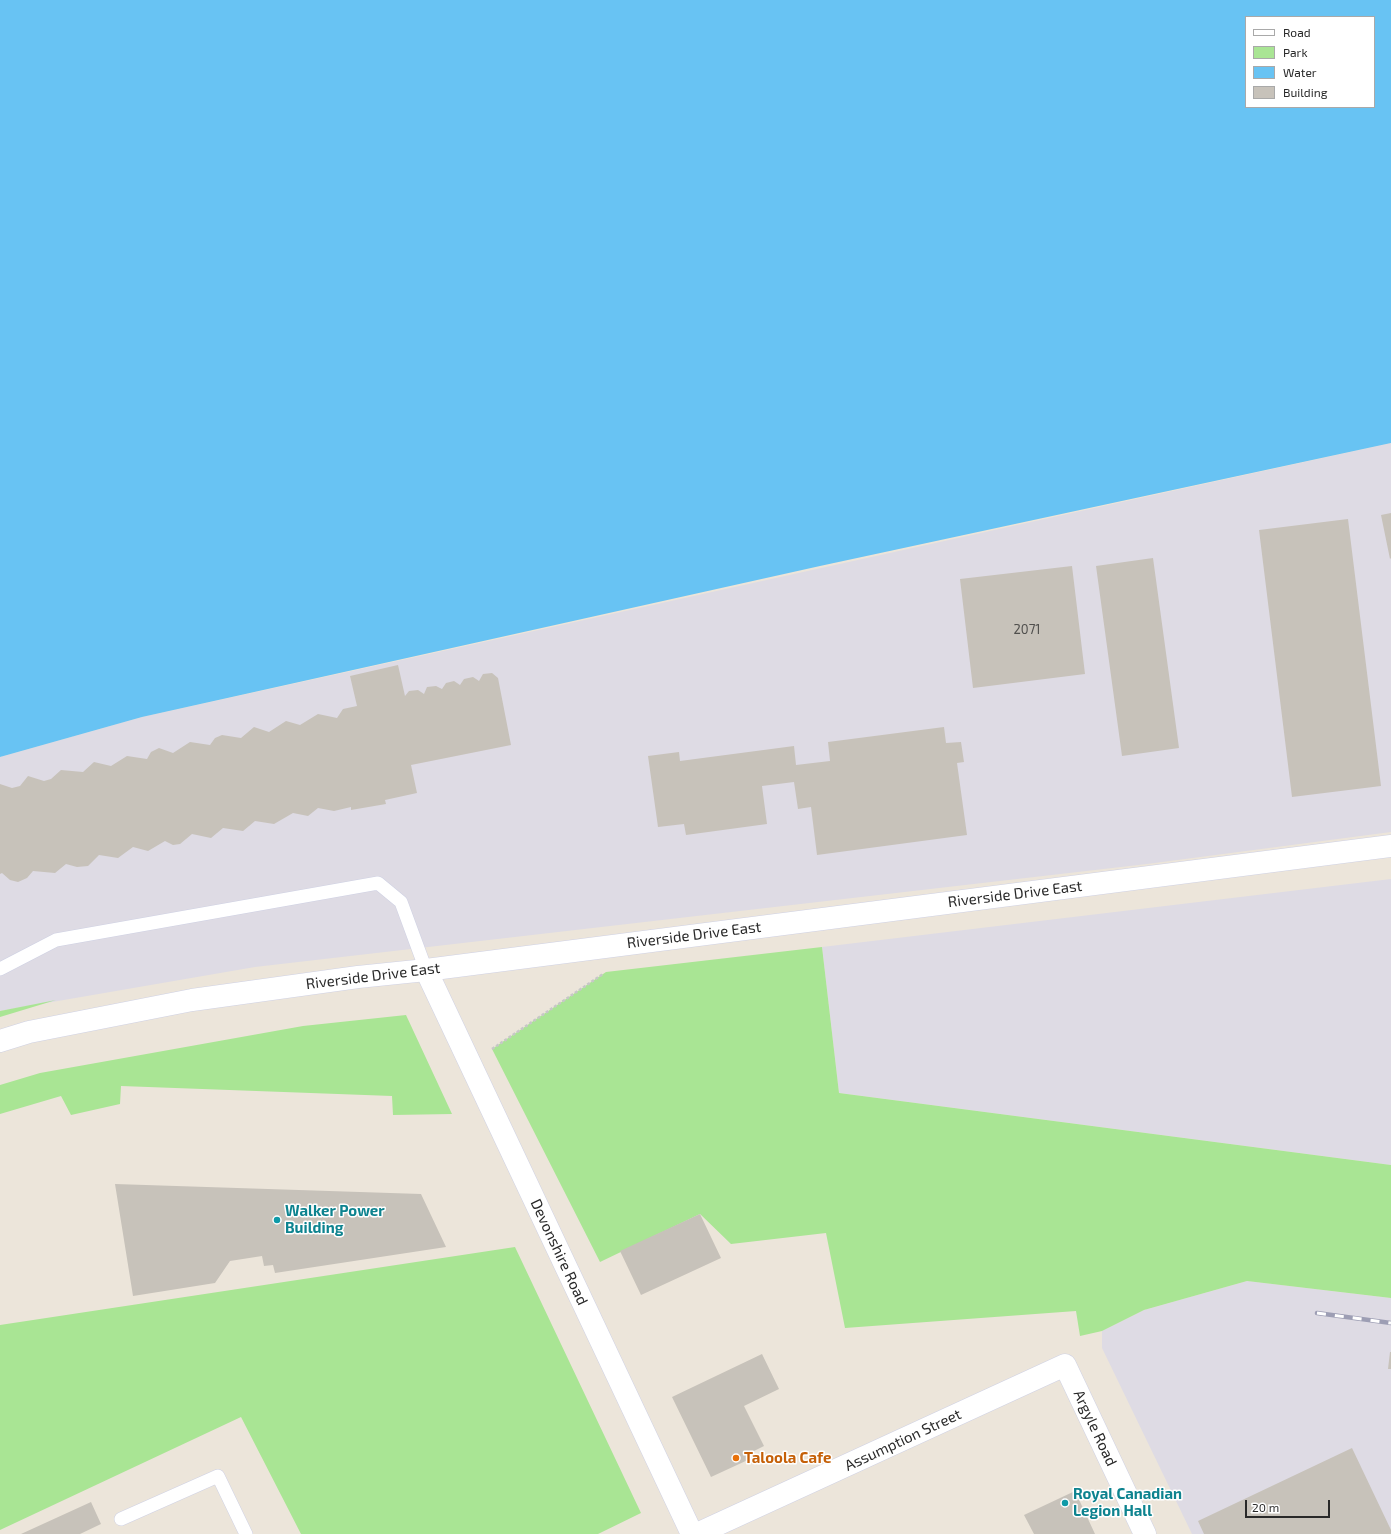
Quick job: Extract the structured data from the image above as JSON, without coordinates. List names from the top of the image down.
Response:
{
  "streets": {
    "main road": [
      "Riverside Drive East",
      "Devonshire Road",
      "Argyle Road",
      "Assumption Street"
    ]
  },
  "crossings": [
    ["Riverside Drive East", "Devonshire Road"],
    ["Argyle Road", "Assumption Street"]
  ],
  "places": ["Walker Power Building", "Taloola Cafe", "Royal Canadian Legion Hall"],
  "house_numbers": ["2071"],
  "legend": [
    "Road",
    "Park",
    "Water",
    "Building"
  ],
  "scale_bar": "20 m"
}
